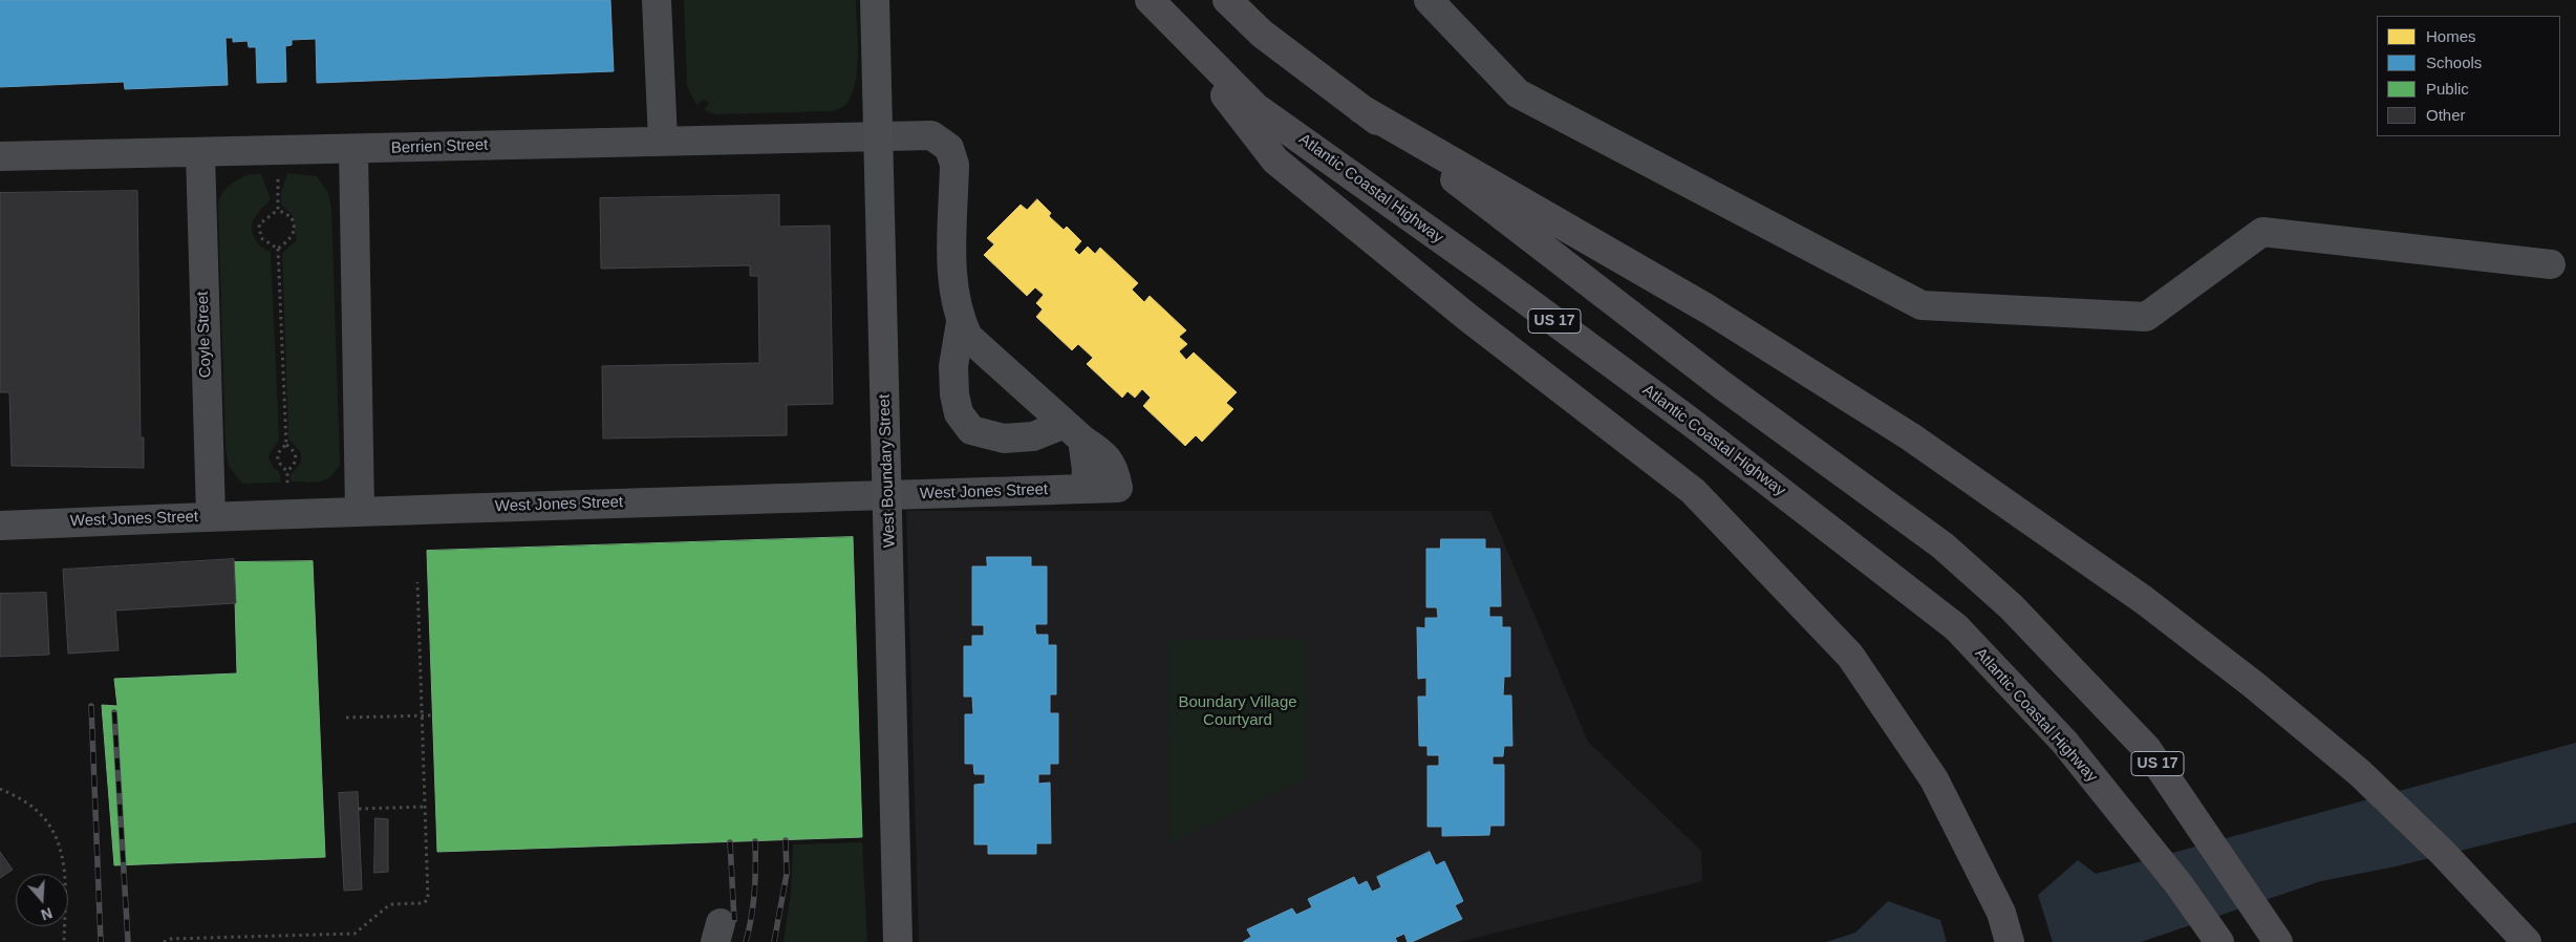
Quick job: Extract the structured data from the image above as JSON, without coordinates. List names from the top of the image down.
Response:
{
  "streets": {
    "highway": ["Atlantic Coastal Highway", "US 17"],
    "main road": ["West Boundary Street"],
    "street": ["Berrien Street", "Coyle Street", "West Jones Street"]
  },
  "crossings": [
    ["Berrien Street", "Coyle Street"],
    ["Berrien Street", "West Boundary Street"],
    ["Coyle Street", "West Jones Street"],
    ["West Boundary Street", "West Jones Street"]
  ],
  "parks": ["Boundary Village Courtyard"],
  "legend": [
    "Homes",
    "Schools",
    "Public",
    "Other"
  ],
  "north": "bottom"
}
